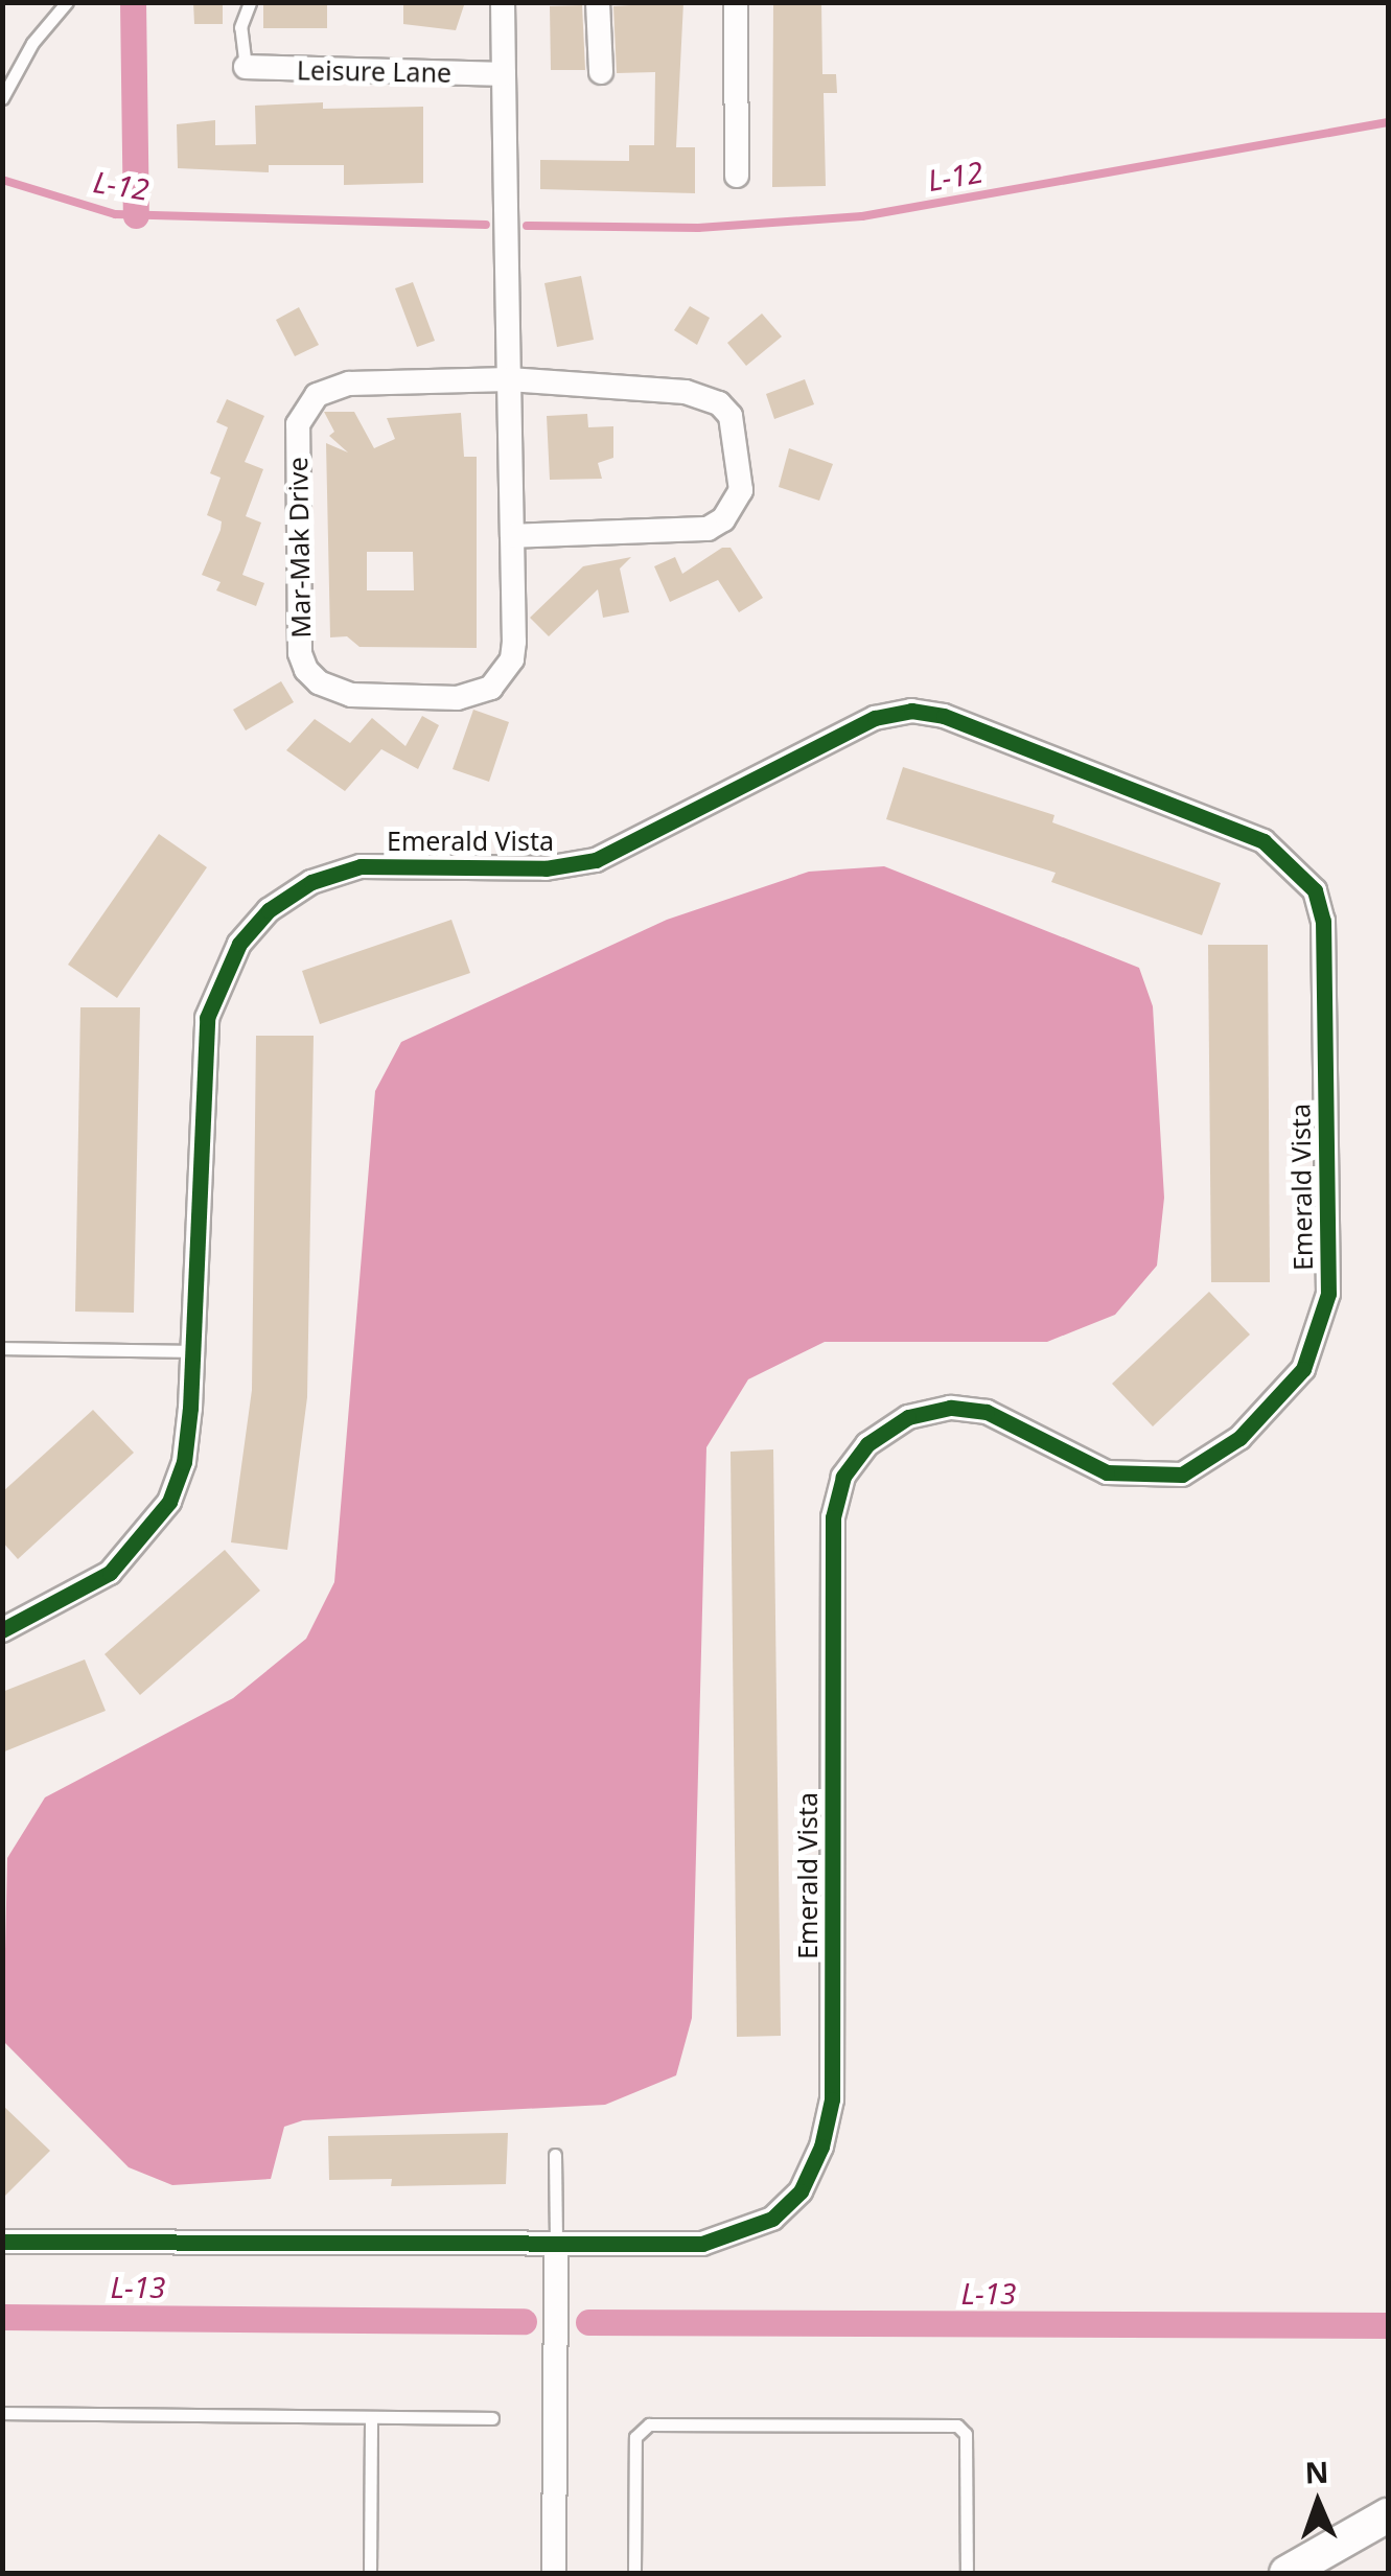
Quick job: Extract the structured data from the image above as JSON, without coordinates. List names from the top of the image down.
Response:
{
  "streets": {
    "street": ["Leisure Lane", "Mar-Mak Drive", "Emerald Vista"]
  },
  "water": ["L-12", "L-13"],
  "north": "top"
}
